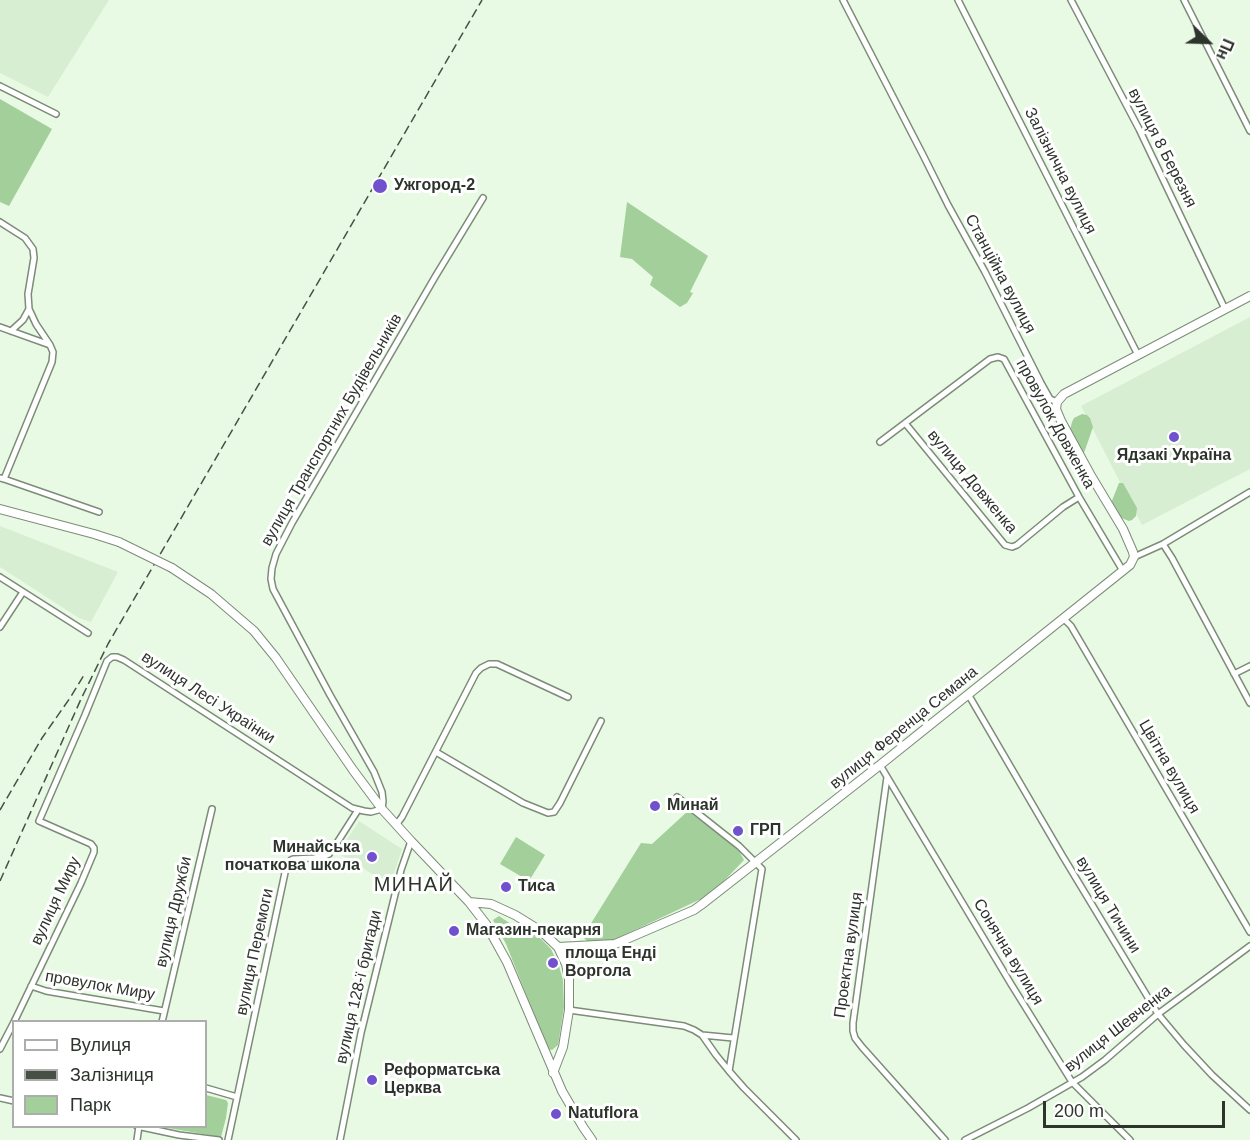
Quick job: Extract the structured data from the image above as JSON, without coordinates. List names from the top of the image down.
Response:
{
  "streets": {
    "street": [
      "вулиця 8 Березня",
      "Залізнична вулиця",
      "Станційна вулиця",
      "провулок Довженка",
      "вулиця Транспортних Будівельників",
      "вулиця Довженка",
      "вулиця Лесі Українки",
      "вулиця Ференца Семана",
      "Цвітна вулиця",
      "вулиця Миру",
      "вулиця Тичини",
      "вулиця Дружби",
      "вулиця Перемоги",
      "Сонячна вулиця",
      "Проектна вулиця",
      "провулок Миру",
      "вулиця 128-ї бригади",
      "вулиця Шевченка"
    ]
  },
  "crossings": [
    ["Станційна вулиця", "вулиця Ференца Семана"],
    ["провулок Довженка", "вулиця Довженка"],
    ["провулок Довженка", "вулиця Ференца Семана"],
    ["вулиця Лесі Українки", "вулиця Миру"],
    ["вулиця Лесі Українки", "вулиця Перемоги"],
    ["вулиця Ференца Семана", "Цвітна вулиця"],
    ["вулиця Ференца Семана", "вулиця Тичини"],
    ["вулиця Ференца Семана", "Сонячна вулиця"],
    ["вулиця Миру", "провулок Миру"],
    ["вулиця Тичини", "вулиця Шевченка"],
    ["вулиця Дружби", "провулок Миру"],
    ["Сонячна вулиця", "Проектна вулиця"],
    ["Сонячна вулиця", "вулиця Шевченка"]
  ],
  "districts": ["МИНАЙ"],
  "places": [
    "Ужгород-2",
    "Ядзакі Україна",
    "Минай",
    "ГРП",
    "Минайська початкова школа",
    "Тиса",
    "Магазин-пекарня",
    "площа Енді Воргола",
    "Реформатська Церква",
    "Natuflora"
  ],
  "legend": ["Вулиця", "Залізниця", "Парк"],
  "scale_bar": "200 m",
  "north": "bottom right"
}
